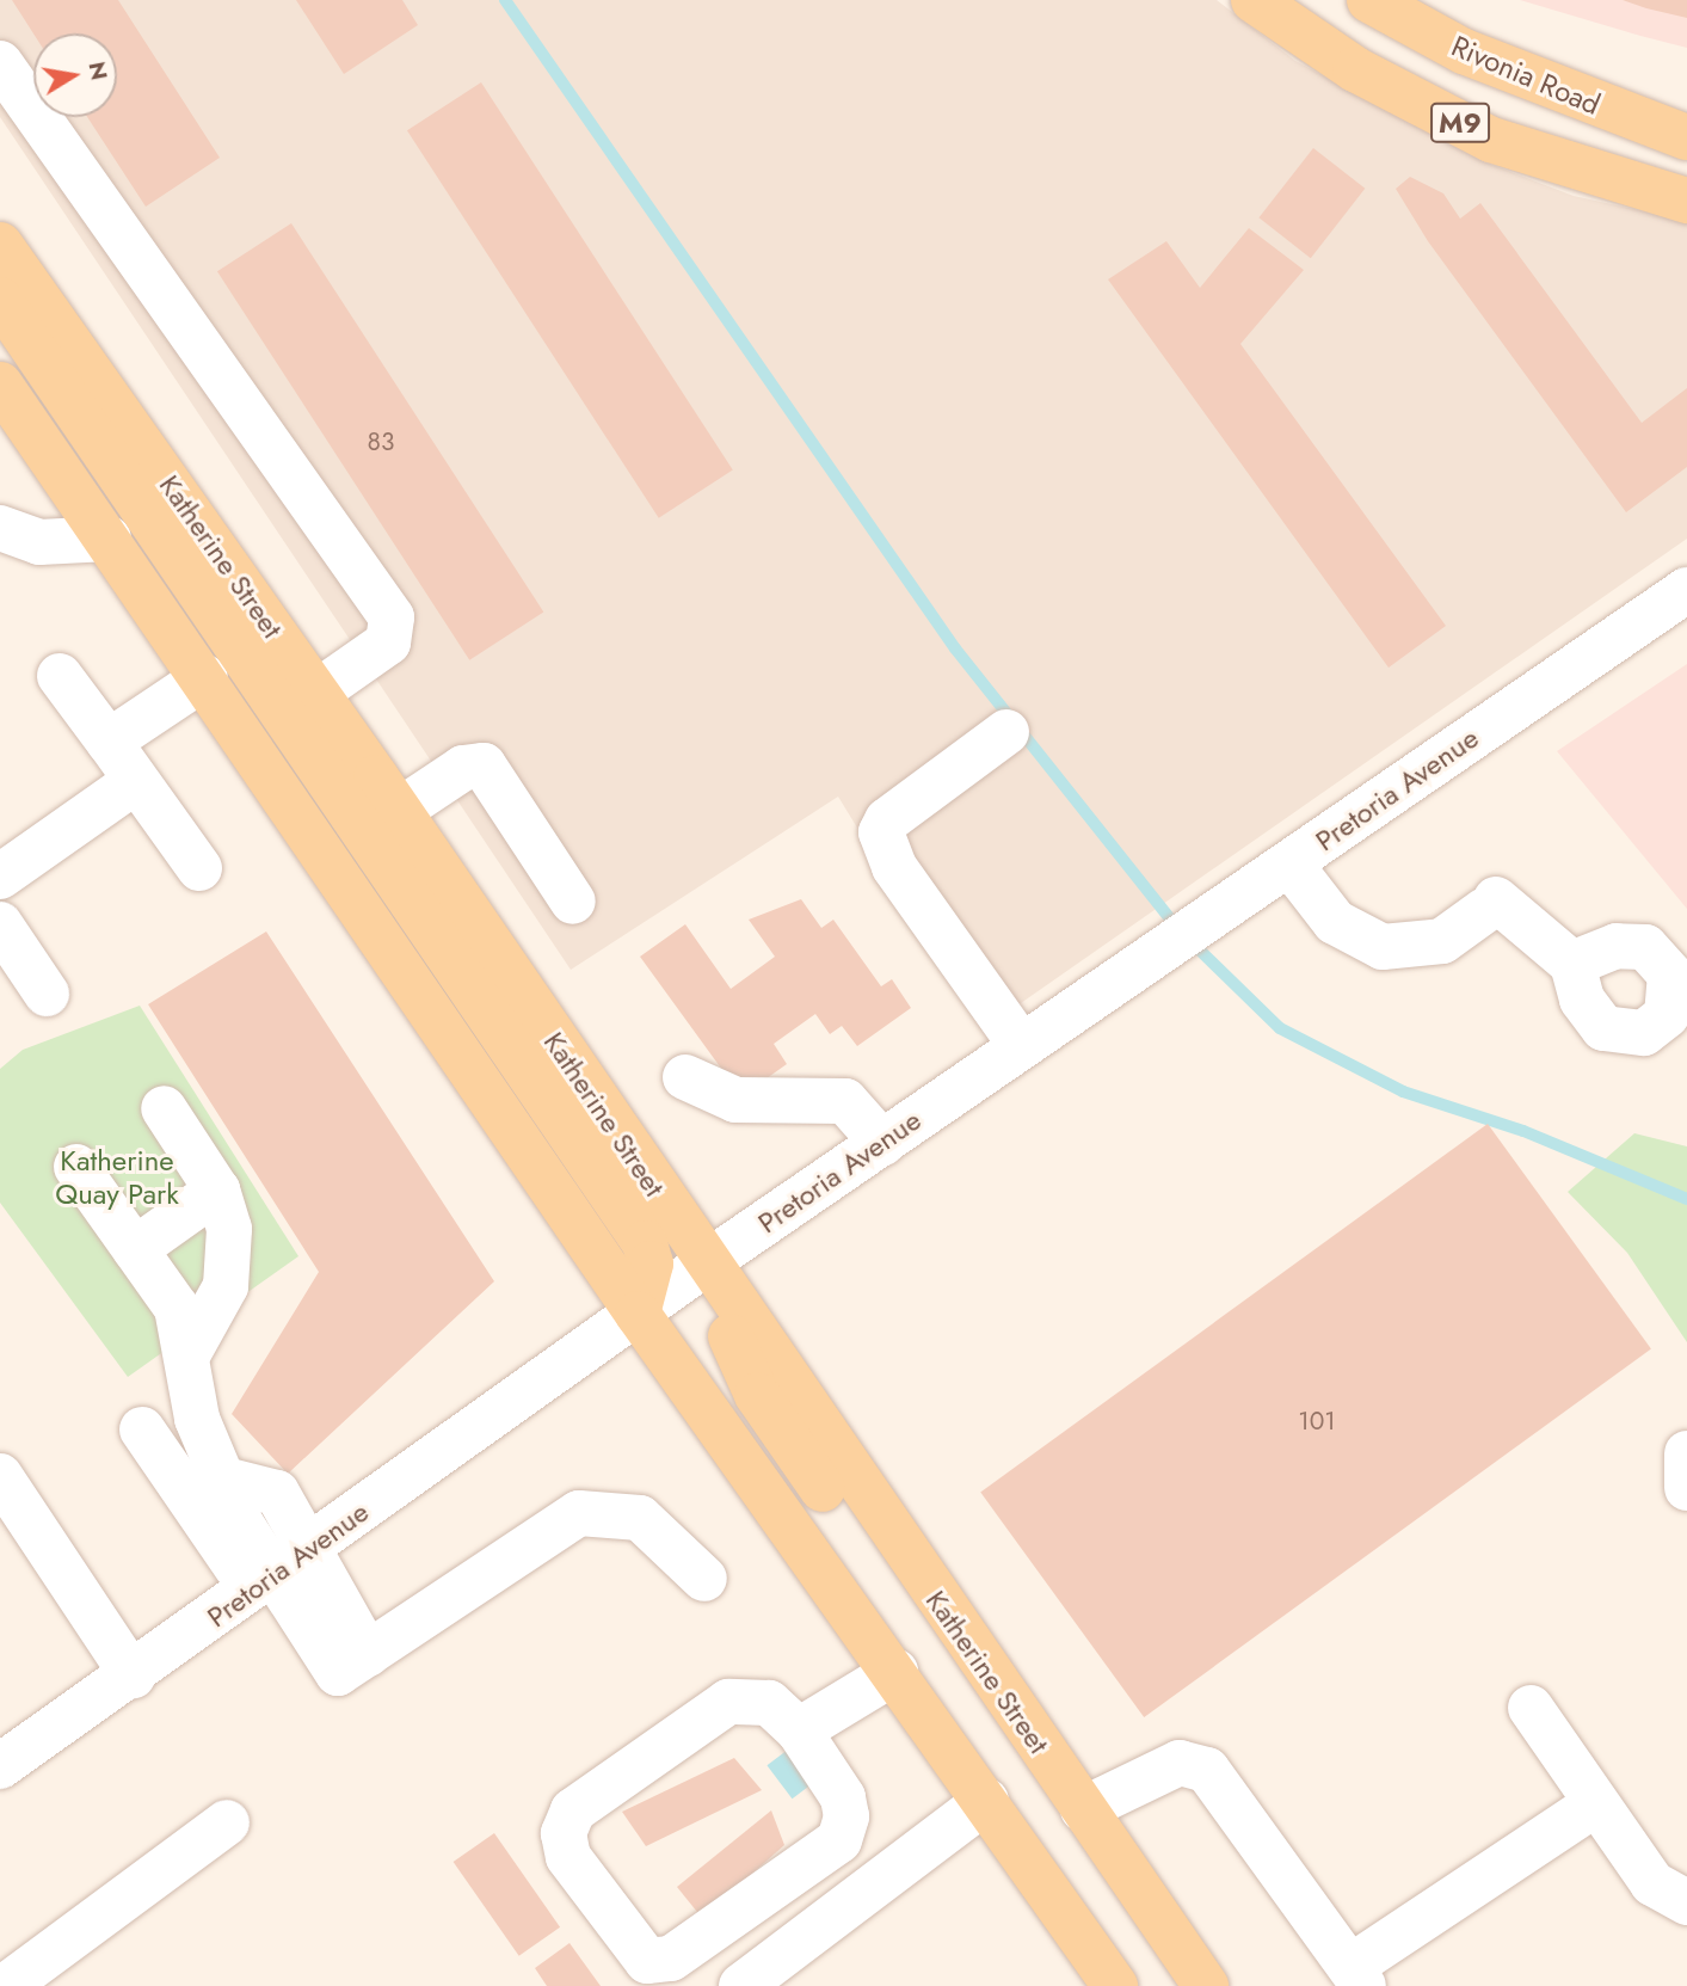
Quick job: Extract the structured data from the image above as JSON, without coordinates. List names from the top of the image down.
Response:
{
  "streets": {
    "main road": ["Rivonia Road", "M9", "Katherine Street"],
    "street": ["Pretoria Avenue"]
  },
  "crossings": [
    ["Katherine Street", "Pretoria Avenue"]
  ],
  "parks": ["Katherine Quay Park"],
  "house_numbers": ["83", "101"],
  "north": "right"
}
